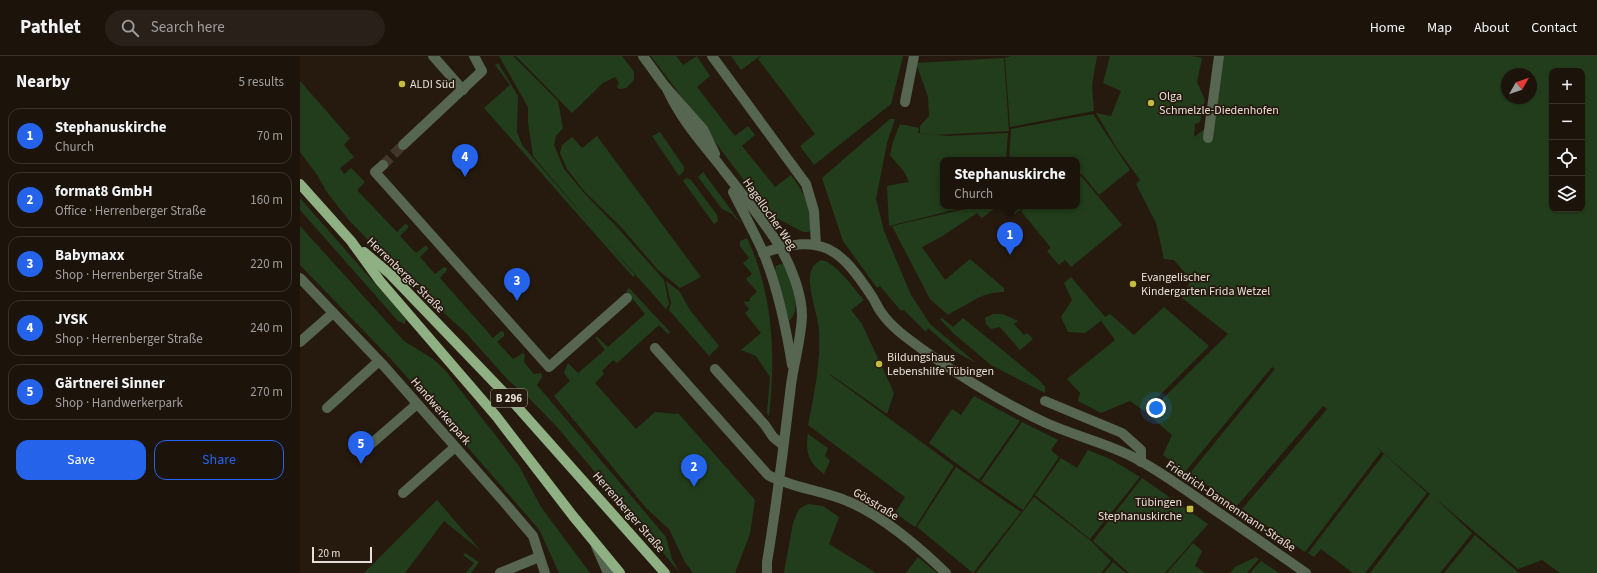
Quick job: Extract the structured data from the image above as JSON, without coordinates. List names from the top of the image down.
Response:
{
  "streets": {
    "main road": ["Herrenberger Straße", "B 296"],
    "street": [
      "Hagellocher Weg",
      "Handwerkerpark",
      "Gösstraße",
      "Friedrich-Dannenmann-Straße"
    ]
  },
  "crossings": [
    ["Hagellocher Weg", "Gösstraße"],
    ["Hagellocher Weg", "Friedrich-Dannenmann-Straße"],
    ["Herrenberger Straße", "B 296"]
  ],
  "places": {
    "other": [
      "ALDI Süd",
      "Olga Schmelzle-Diedenhofen",
      "Evangelischer Kindergarten Frida Wetzel",
      "Bildungshaus Lebenshilfe Tübingen"
    ],
    "transit": ["Tübingen Stephanuskirche"]
  },
  "scale_bar": "20 m",
  "north": "top right",
  "page": {
    "header": "Pathlet",
    "search": "Search here",
    "nav": [
      "Home",
      "Map",
      "About",
      "Contact"
    ],
    "heading": ["Nearby", "5 results"],
    "map_buttons": ["+", "−"],
    "list": [
      {
        "mark": "1",
        "name": "Stephanuskirche",
        "note": "Church",
        "value": "70 m"
      },
      {
        "mark": "2",
        "name": "format8 GmbH",
        "note": "Office · Herrenberger Straße",
        "value": "160 m"
      },
      {
        "mark": "3",
        "name": "Babymaxx",
        "note": "Shop · Herrenberger Straße",
        "value": "220 m"
      },
      {
        "mark": "4",
        "name": "JYSK",
        "note": "Shop · Herrenberger Straße",
        "value": "240 m"
      },
      {
        "mark": "5",
        "name": "Gärtnerei Sinner",
        "note": "Shop · Handwerkerpark",
        "value": "270 m"
      }
    ],
    "pins": [
      "4",
      "1",
      "3",
      "5",
      "2"
    ],
    "popup": ["Stephanuskirche", "Church"],
    "buttons": ["Save", "Share"],
    "scale": "20 m"
  }
}
